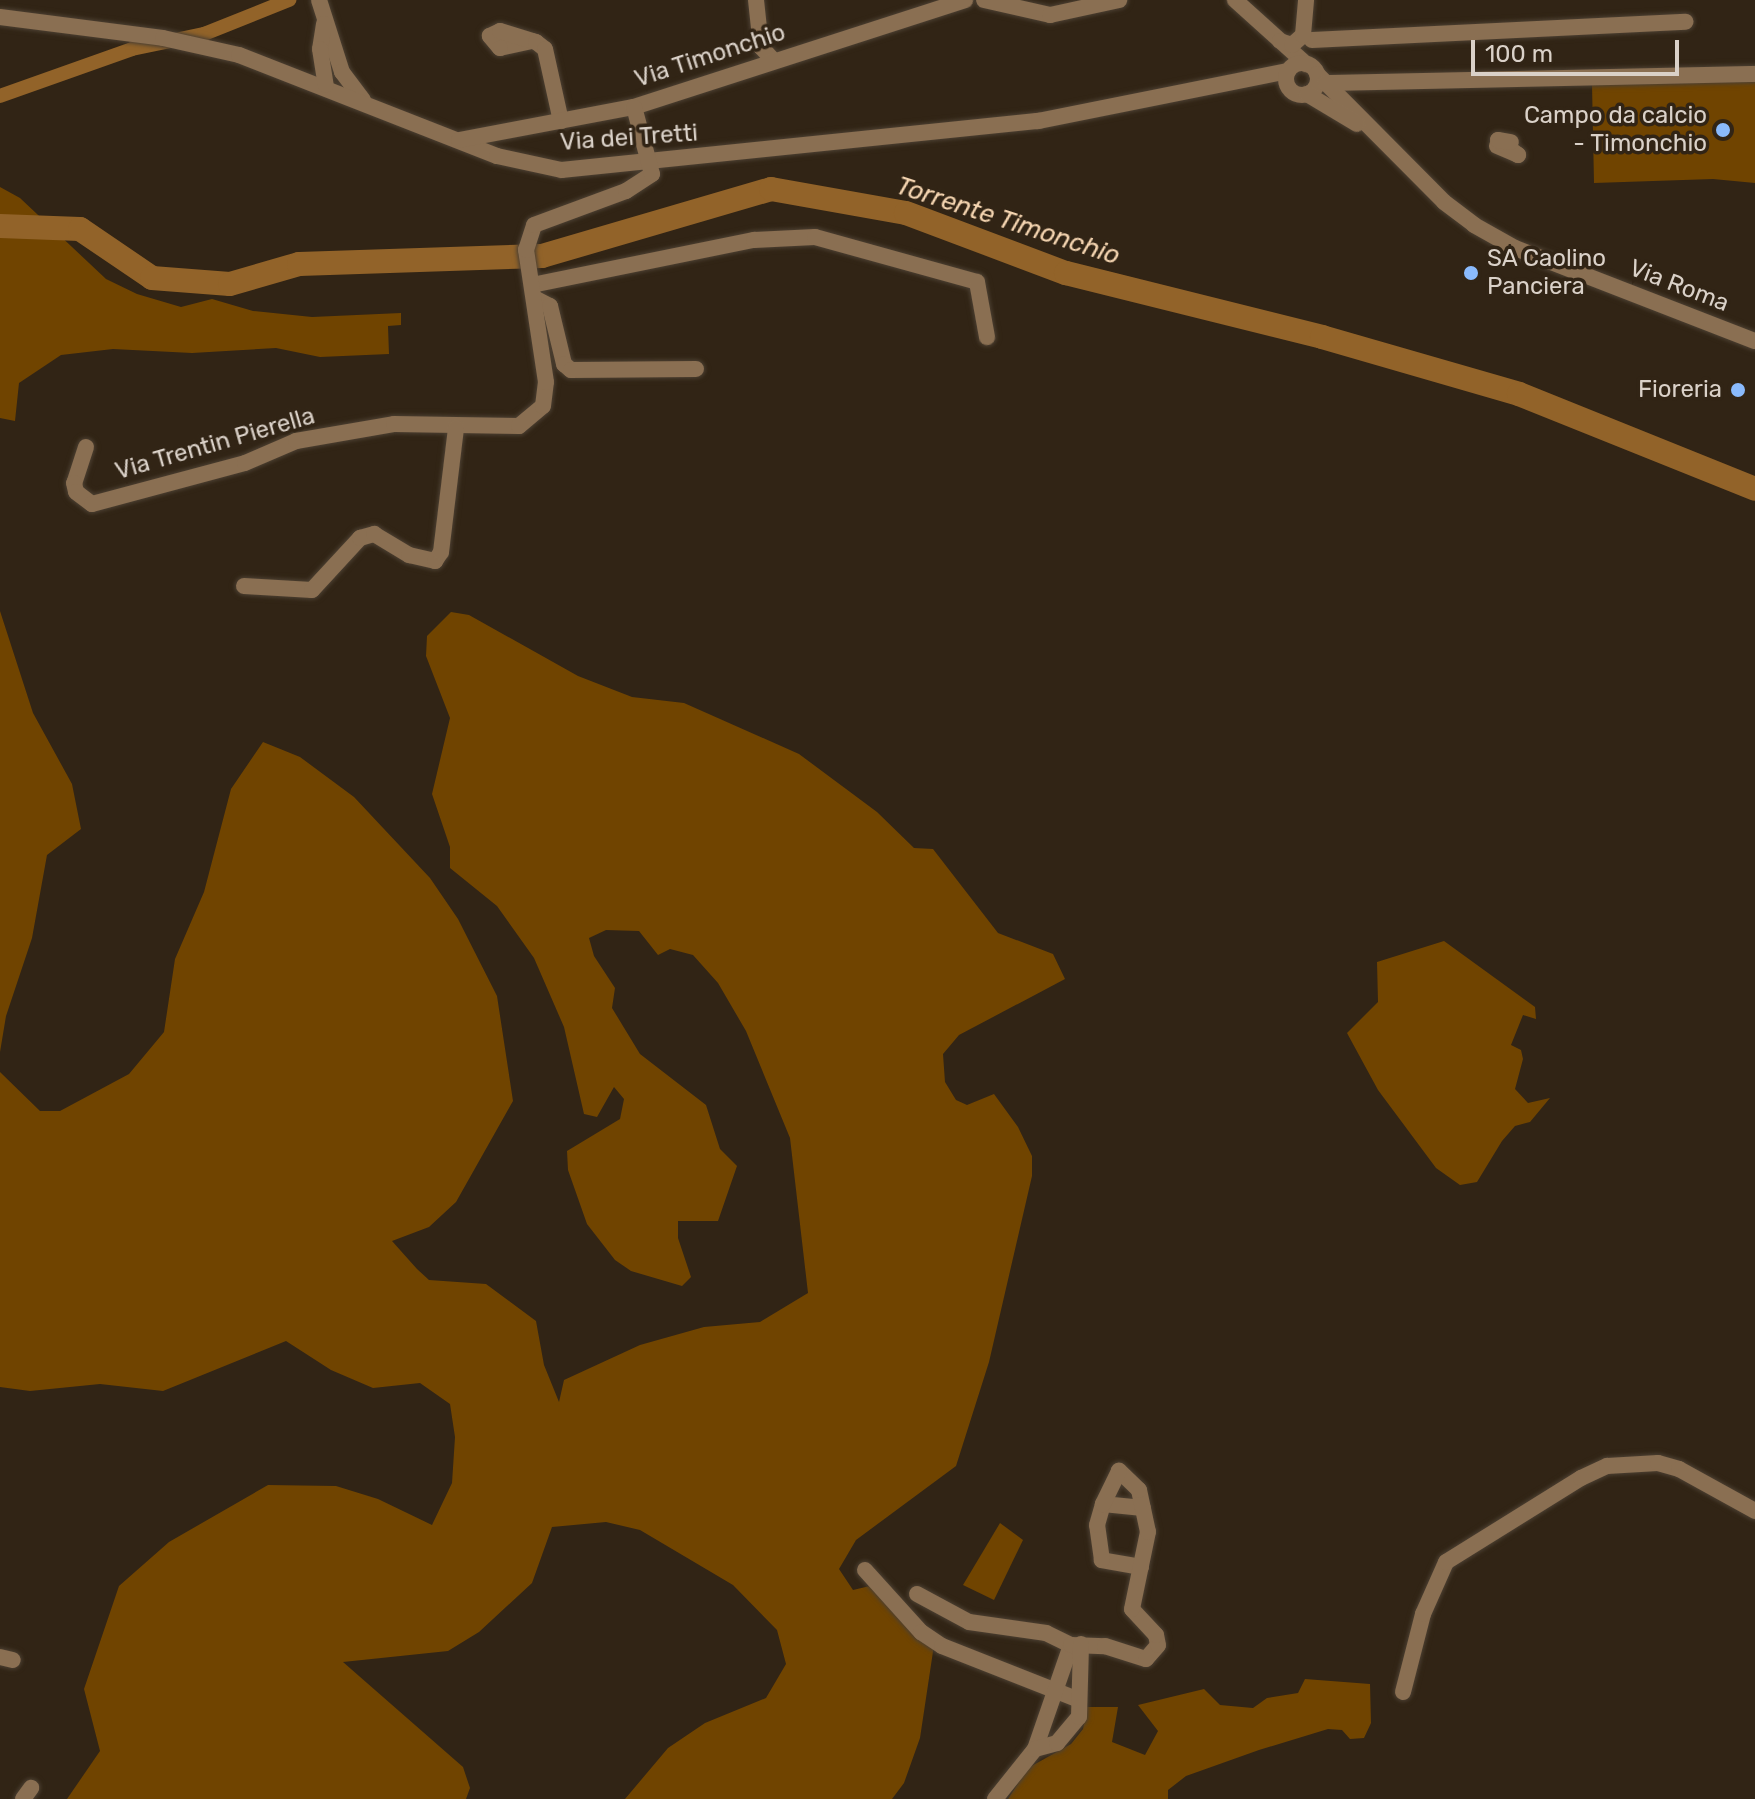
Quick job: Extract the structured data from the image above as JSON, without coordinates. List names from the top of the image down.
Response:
{
  "streets": {
    "street": [
      "Via Timonchio",
      "Via dei Tretti",
      "Via Roma",
      "Via Trentin Pierella"
    ]
  },
  "crossings": [
    ["Via Timonchio", "Via dei Tretti"],
    ["Via dei Tretti", "Via Roma"],
    ["Via dei Tretti", "Via Trentin Pierella"]
  ],
  "water": ["Torrente Timonchio"],
  "places": ["Campo da calcio - Timonchio", "SA Caolino Panciera", "Fioreria"],
  "scale_bar": "100 m"
}
